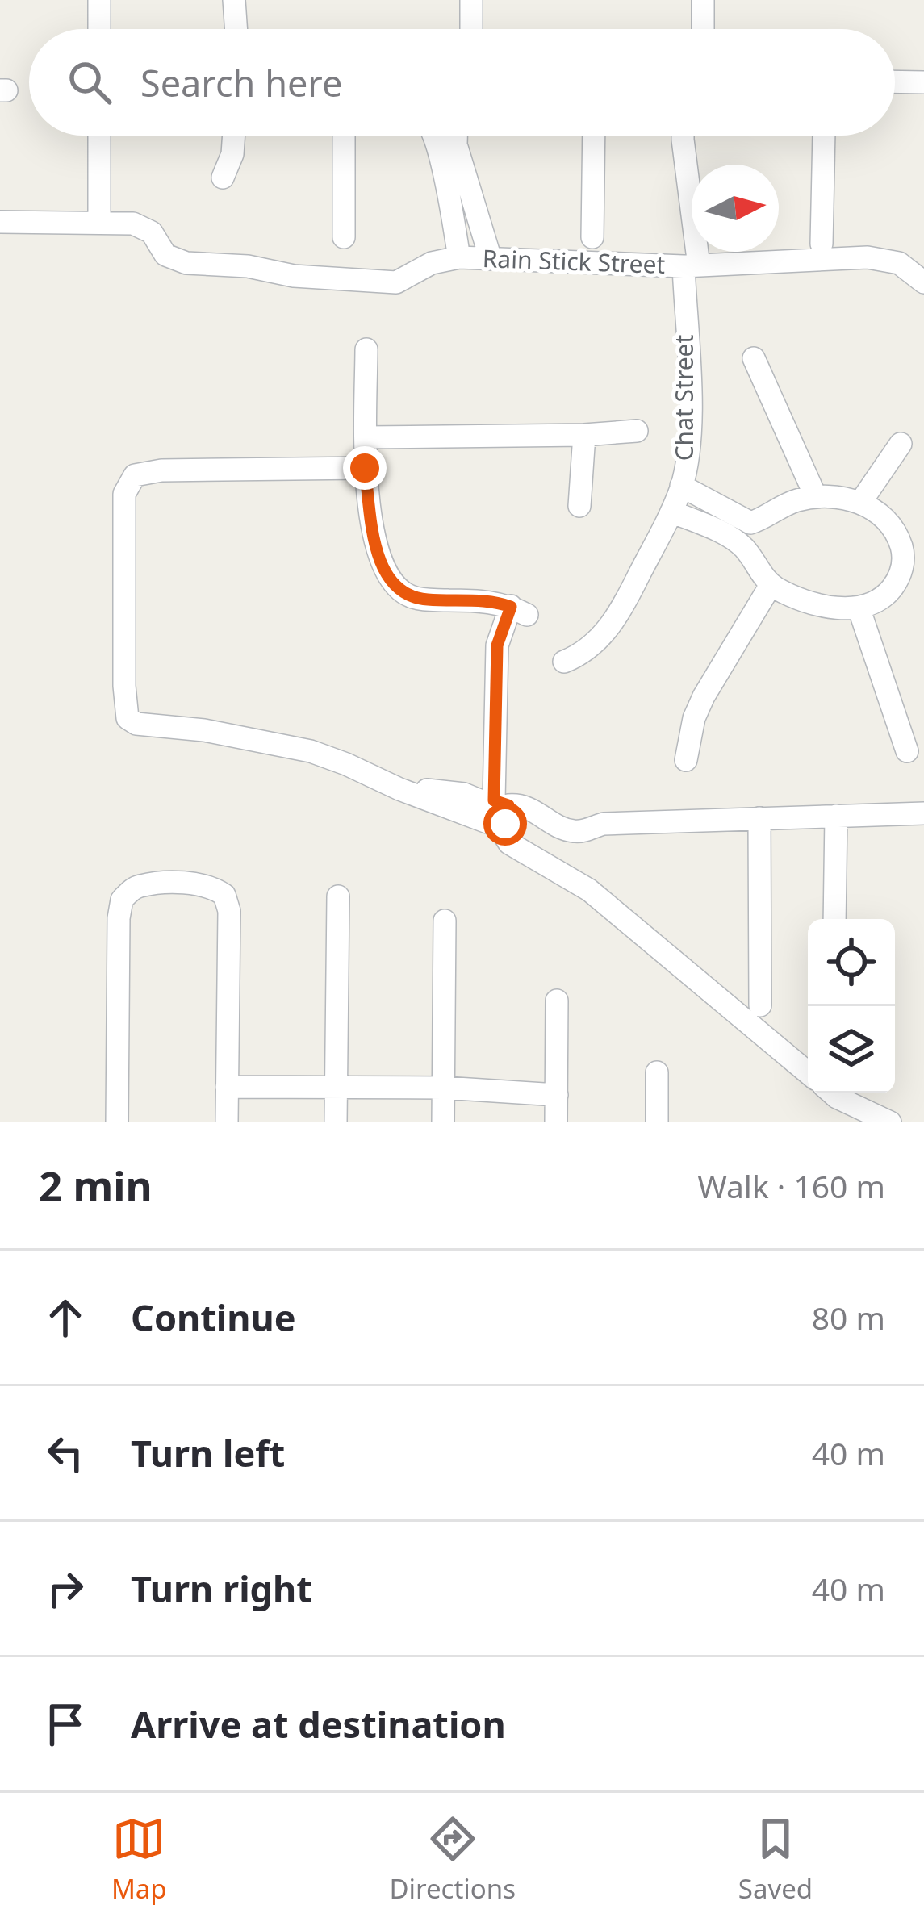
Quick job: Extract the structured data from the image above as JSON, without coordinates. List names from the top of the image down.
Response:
{
  "streets": {
    "street": ["Rain Stick Street", "Chat Street"]
  },
  "crossings": [
    ["Rain Stick Street", "Chat Street"]
  ],
  "north": "right",
  "page": {
    "search": "Search here",
    "heading": ["2 min", "Walk · 160 m"],
    "list": [
      ["Continue", "80 m"],
      ["Turn left", "40 m"],
      ["Turn right", "40 m"],
      "Arrive at destination"
    ],
    "nav": ["Map", "Directions", "Saved"]
  }
}
